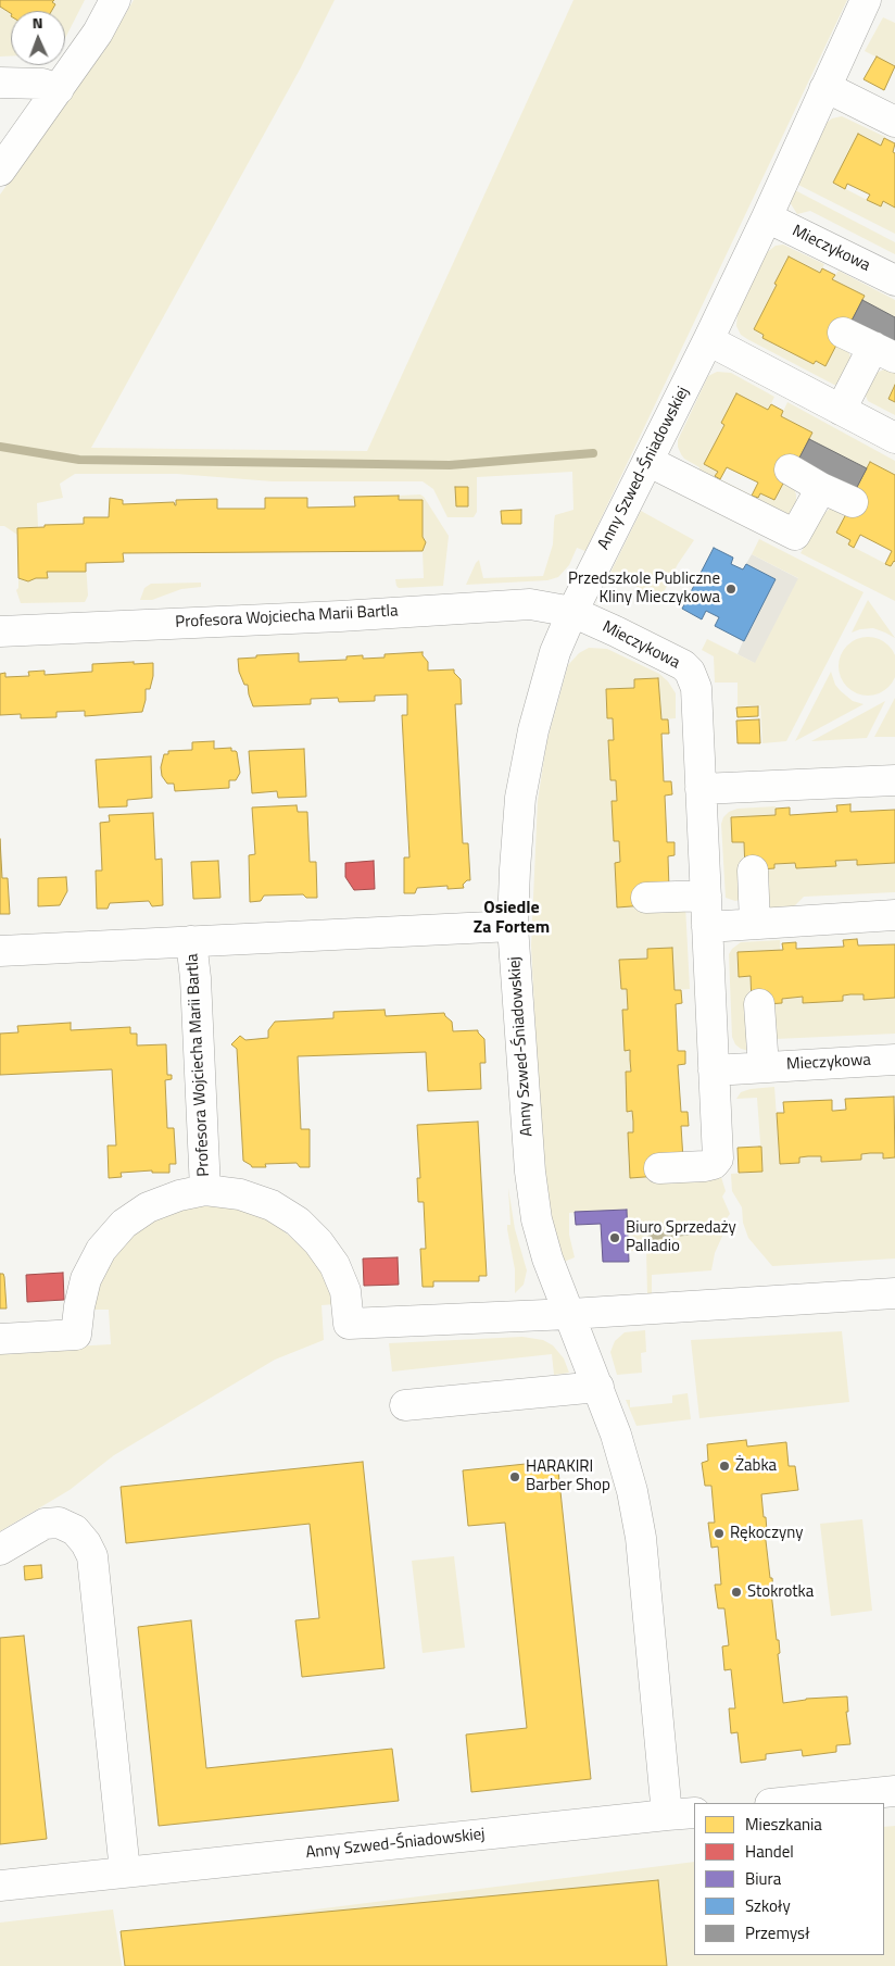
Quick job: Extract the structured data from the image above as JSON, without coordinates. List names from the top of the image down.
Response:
{
  "streets": {
    "street": ["Mieczykowa", "Anny Szwed-Śniadowskiej", "Profesora Wojciecha Marii Bartla"]
  },
  "crossings": [
    ["Mieczykowa", "Anny Szwed-Śniadowskiej"],
    ["Mieczykowa", "Profesora Wojciecha Marii Bartla"],
    ["Anny Szwed-Śniadowskiej", "Profesora Wojciecha Marii Bartla"]
  ],
  "districts": ["Osiedle Za Fortem"],
  "places": [
    "Przedszkole Publiczne Kliny Mieczykowa",
    "Biuro Sprzedaży Palladio",
    "Żabka",
    "HARAKIRI Barber Shop",
    "Rękoczyny",
    "Stokrotka"
  ],
  "legend": [
    "Mieszkania",
    "Handel",
    "Biura",
    "Szkoły",
    "Przemysł"
  ],
  "north": "top"
}
